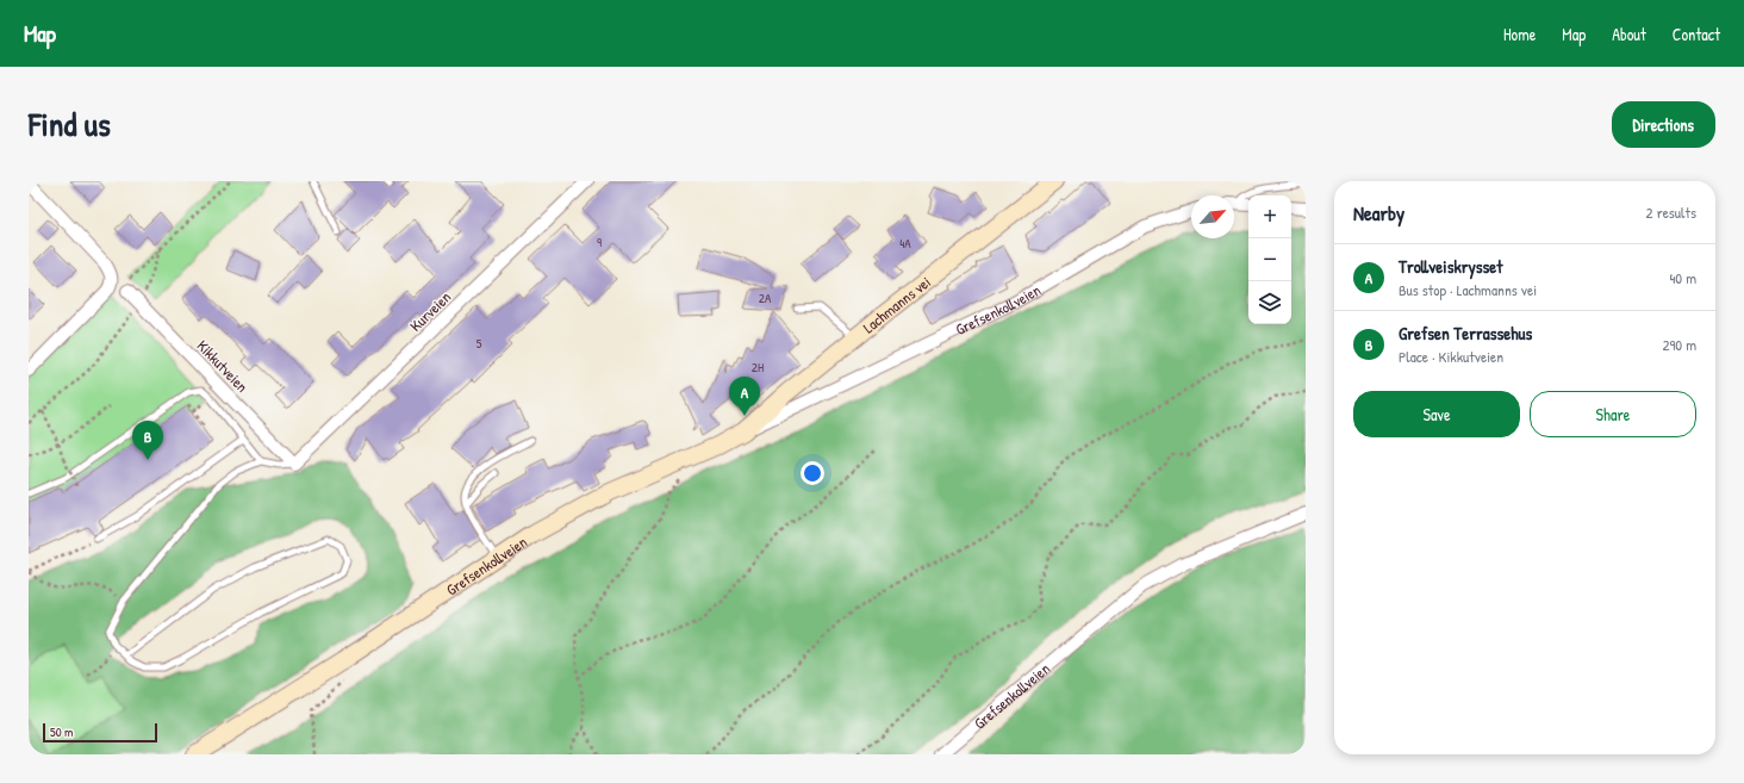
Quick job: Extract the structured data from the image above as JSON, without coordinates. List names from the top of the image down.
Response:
{
  "streets": {
    "street": [
      "Lachmanns vei",
      "Grefsenkollveien",
      "Kurveien",
      "Kikkutveien"
    ]
  },
  "crossings": [
    ["Lachmanns vei", "Grefsenkollveien"],
    ["Kurveien", "Kikkutveien"]
  ],
  "house_numbers": [
    "9",
    "4A",
    "2A",
    "5",
    "2H"
  ],
  "scale_bar": "50 m",
  "north": "top right",
  "page": {
    "header": "Map",
    "nav": [
      "Home",
      "Map",
      "About",
      "Contact"
    ],
    "title": "Find us",
    "buttons": [
      "Directions",
      ["Save", "Share"]
    ],
    "heading": ["Nearby", "2 results"],
    "map_buttons": ["+", "−"],
    "list": [
      {
        "mark": "A",
        "name": "Trollveiskrysset",
        "note": "Bus stop · Lachmanns vei",
        "value": "40 m"
      },
      {
        "mark": "B",
        "name": "Grefsen Terrassehus",
        "note": "Place · Kikkutveien",
        "value": "290 m"
      }
    ],
    "pins": ["A", "B"],
    "scale": "50 m"
  }
}
